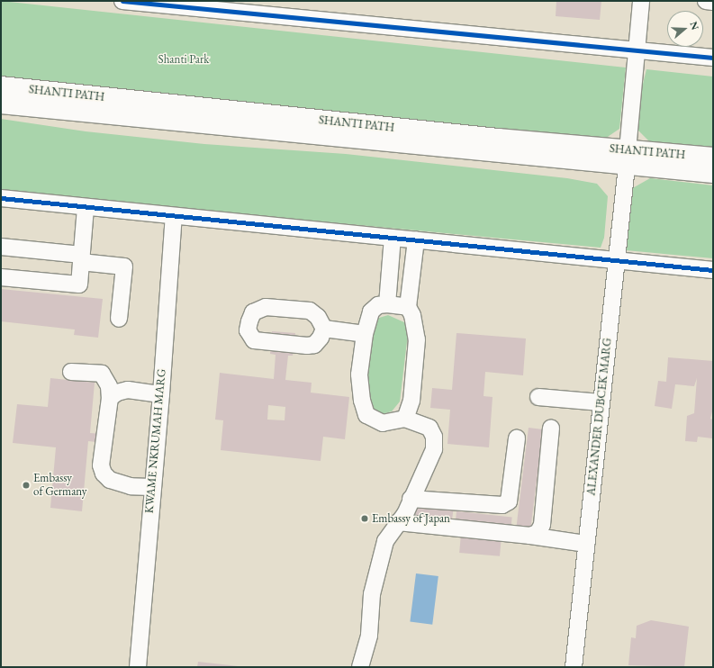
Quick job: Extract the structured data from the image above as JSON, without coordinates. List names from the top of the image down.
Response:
{
  "streets": {
    "main road": ["SHANTI PATH"],
    "street": ["ALEXANDER DUBCEK MARG", "KWAME NKRUMAH MARG"]
  },
  "crossings": [
    ["SHANTI PATH", "ALEXANDER DUBCEK MARG"]
  ],
  "parks": ["Shanti Park"],
  "places": ["Embassy of Germany", "Embassy of Japan"],
  "north": "right"
}
